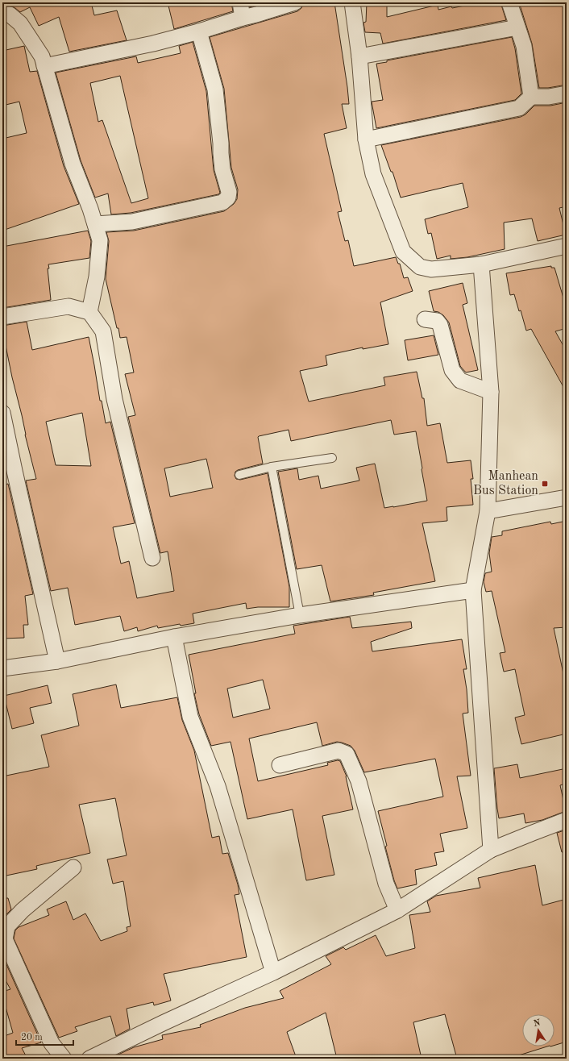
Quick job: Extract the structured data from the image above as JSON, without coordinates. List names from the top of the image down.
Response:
{
  "places": {
    "transit": ["Manhean Bus Station"]
  },
  "scale_bar": "20 m",
  "north": "top"
}
